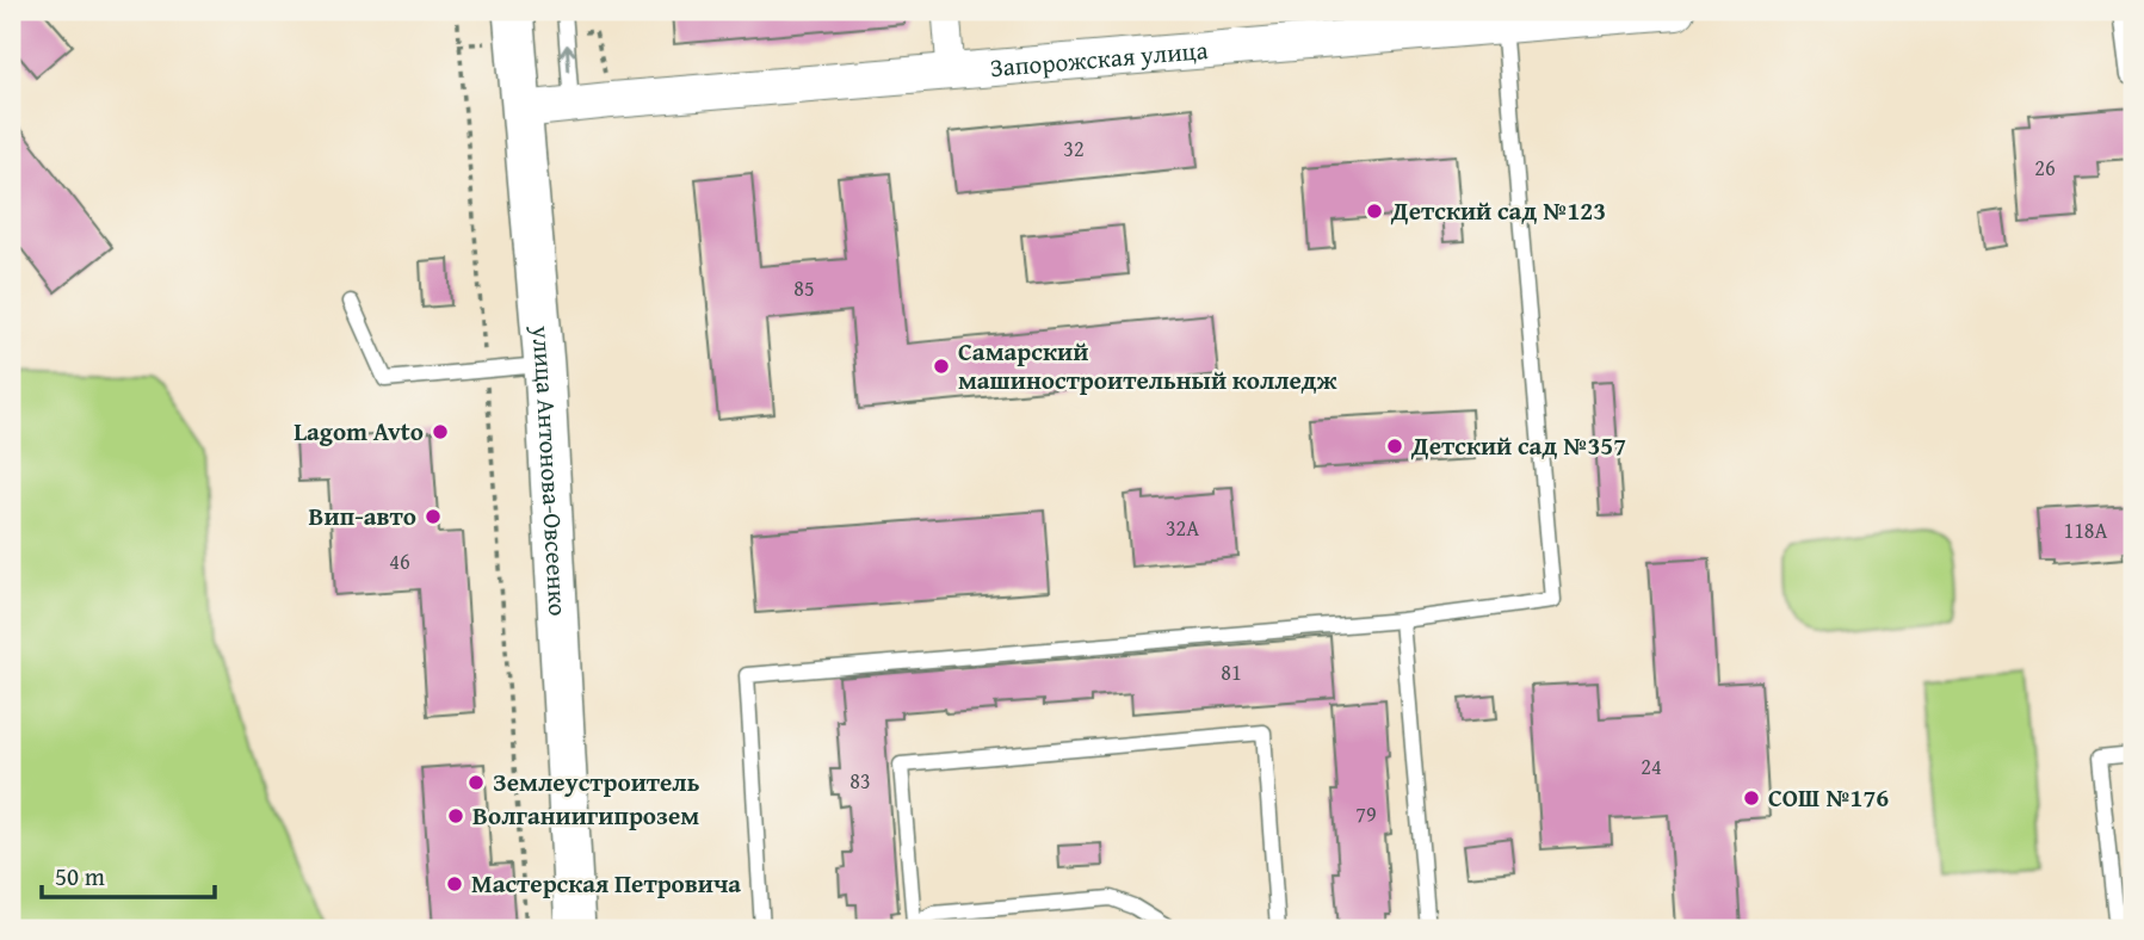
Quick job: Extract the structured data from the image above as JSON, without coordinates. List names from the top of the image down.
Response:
{
  "streets": {
    "main road": ["улица Антонова-Овсеенко"],
    "street": ["Запорожская улица"]
  },
  "crossings": [
    ["Запорожская улица", "улица Антонова-Овсеенко"]
  ],
  "places": [
    "Детский сад №123",
    "Самарский машиностроительный колледж",
    "Lagom Avto",
    "Детский сад №357",
    "Вип-авто",
    "Землеустроитель",
    "СОШ №176",
    "Волганиигипрозем",
    "Мастерская Петровича"
  ],
  "house_numbers": [
    "32",
    "26",
    "85",
    "32А",
    "118А",
    "46",
    "81",
    "24",
    "83",
    "79"
  ],
  "scale_bar": "50 m"
}
